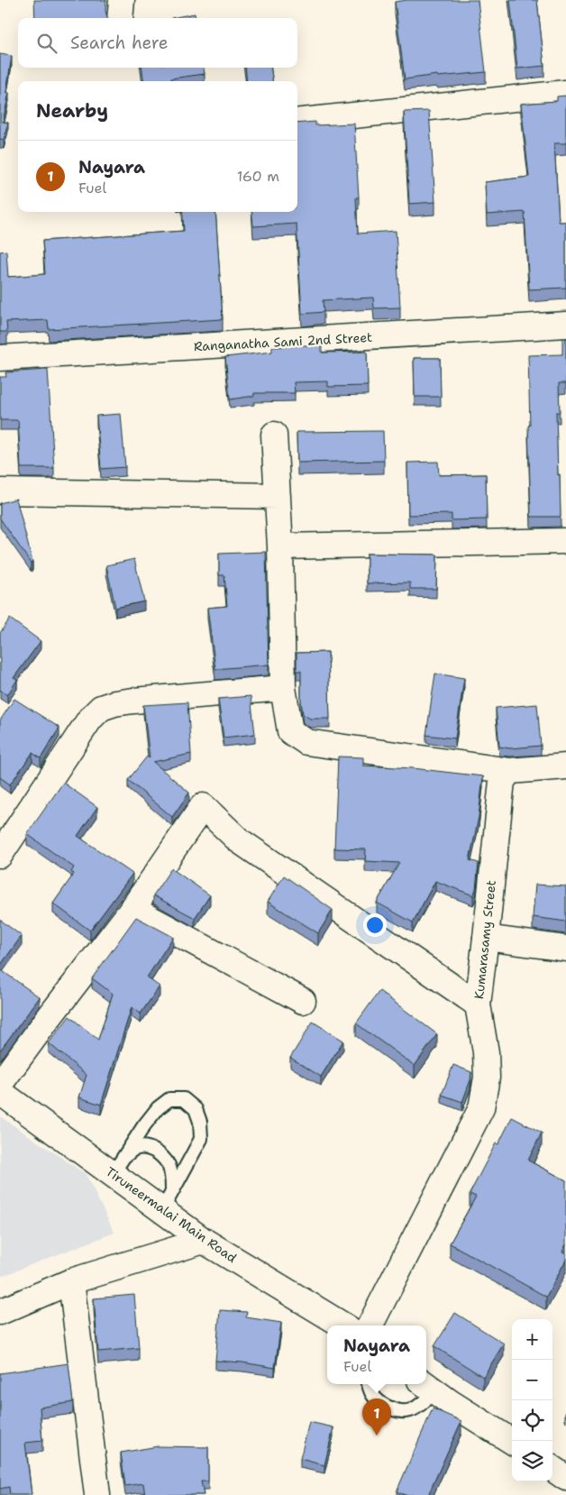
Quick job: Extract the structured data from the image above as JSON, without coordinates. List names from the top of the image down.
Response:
{
  "streets": {
    "street": ["Ranganatha Sami 2nd Street", "Kumarasamy Street", "Tiruneermalai Main Road"]
  },
  "page": {
    "search": "Search here",
    "heading": "Nearby",
    "list": [
      {
        "mark": "1",
        "name": "Nayara",
        "note": "Fuel",
        "value": "160 m"
      }
    ],
    "map_buttons": ["+", "−"],
    "popup": ["Nayara", "Fuel"],
    "pins": "1"
  }
}
